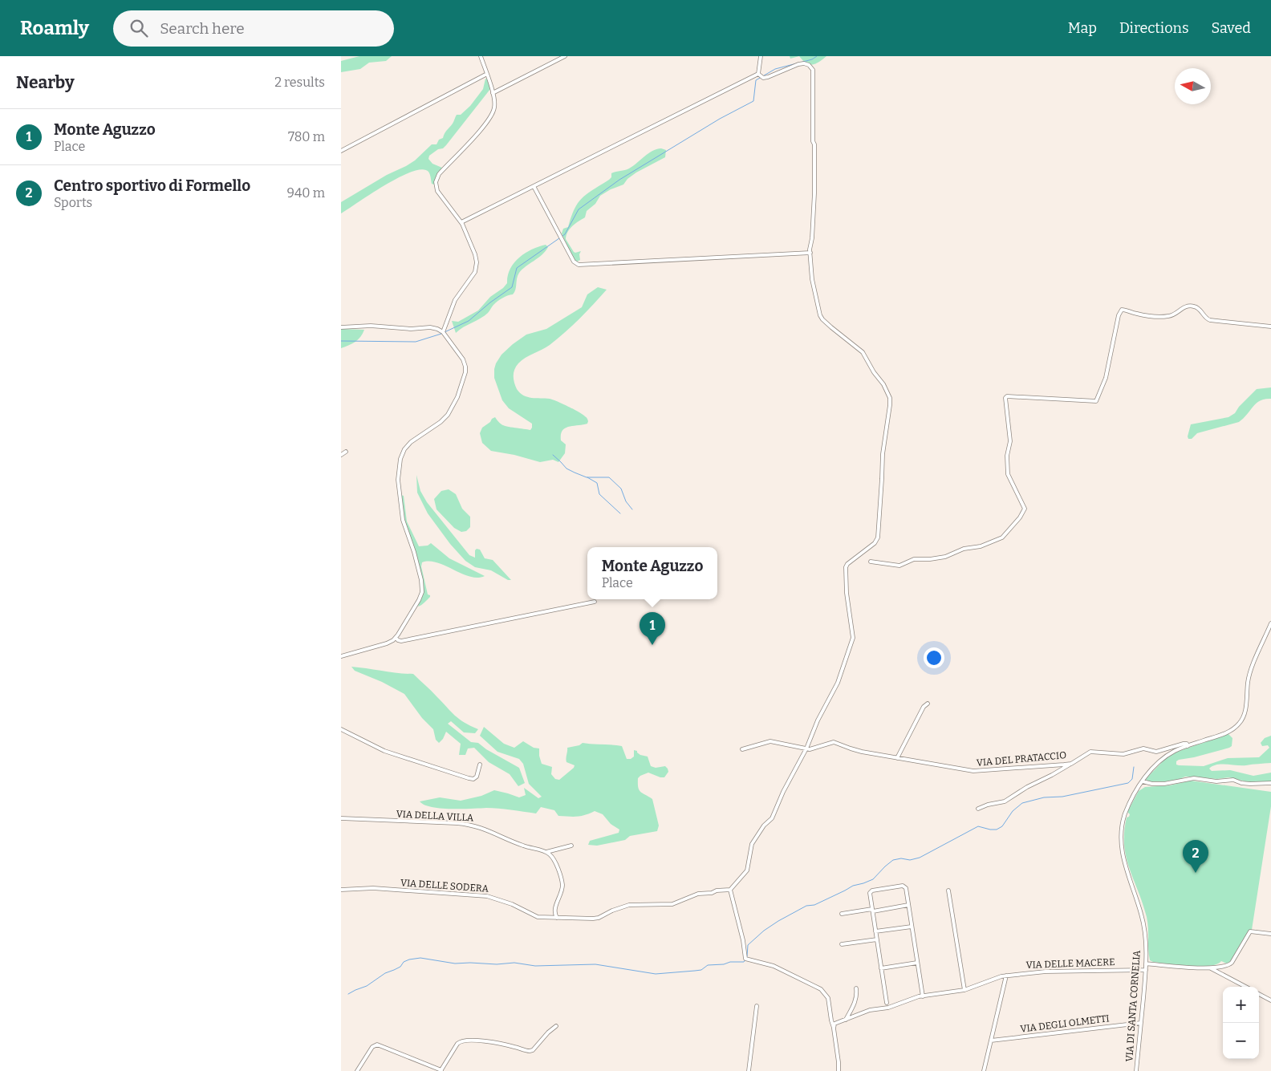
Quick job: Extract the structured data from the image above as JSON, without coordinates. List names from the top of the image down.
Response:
{
  "streets": {
    "street": [
      "VIA DEL PRATACCIO",
      "VIA DELLA VILLA",
      "VIA DELLE SODERA",
      "VIA DELLE MACERE",
      "VIA DI SANTA CORNELIA",
      "VIA DEGLI OLMETTI"
    ]
  },
  "crossings": [
    ["VIA DEL PRATACCIO", "VIA DI SANTA CORNELIA"],
    ["VIA DELLE MACERE", "VIA DI SANTA CORNELIA"],
    ["VIA DI SANTA CORNELIA", "VIA DEGLI OLMETTI"]
  ],
  "north": "left",
  "page": {
    "header": "Roamly",
    "search": "Search here",
    "nav": ["Map", "Directions", "Saved"],
    "heading": ["Nearby", "2 results"],
    "list": [
      {
        "mark": "1",
        "name": "Monte Aguzzo",
        "note": "Place",
        "value": "780 m"
      },
      {
        "mark": "2",
        "name": "Centro sportivo di Formello",
        "note": "Sports",
        "value": "940 m"
      }
    ],
    "popup": ["Monte Aguzzo", "Place"],
    "pins": ["1", "2"],
    "map_buttons": ["+", "−"]
  }
}
